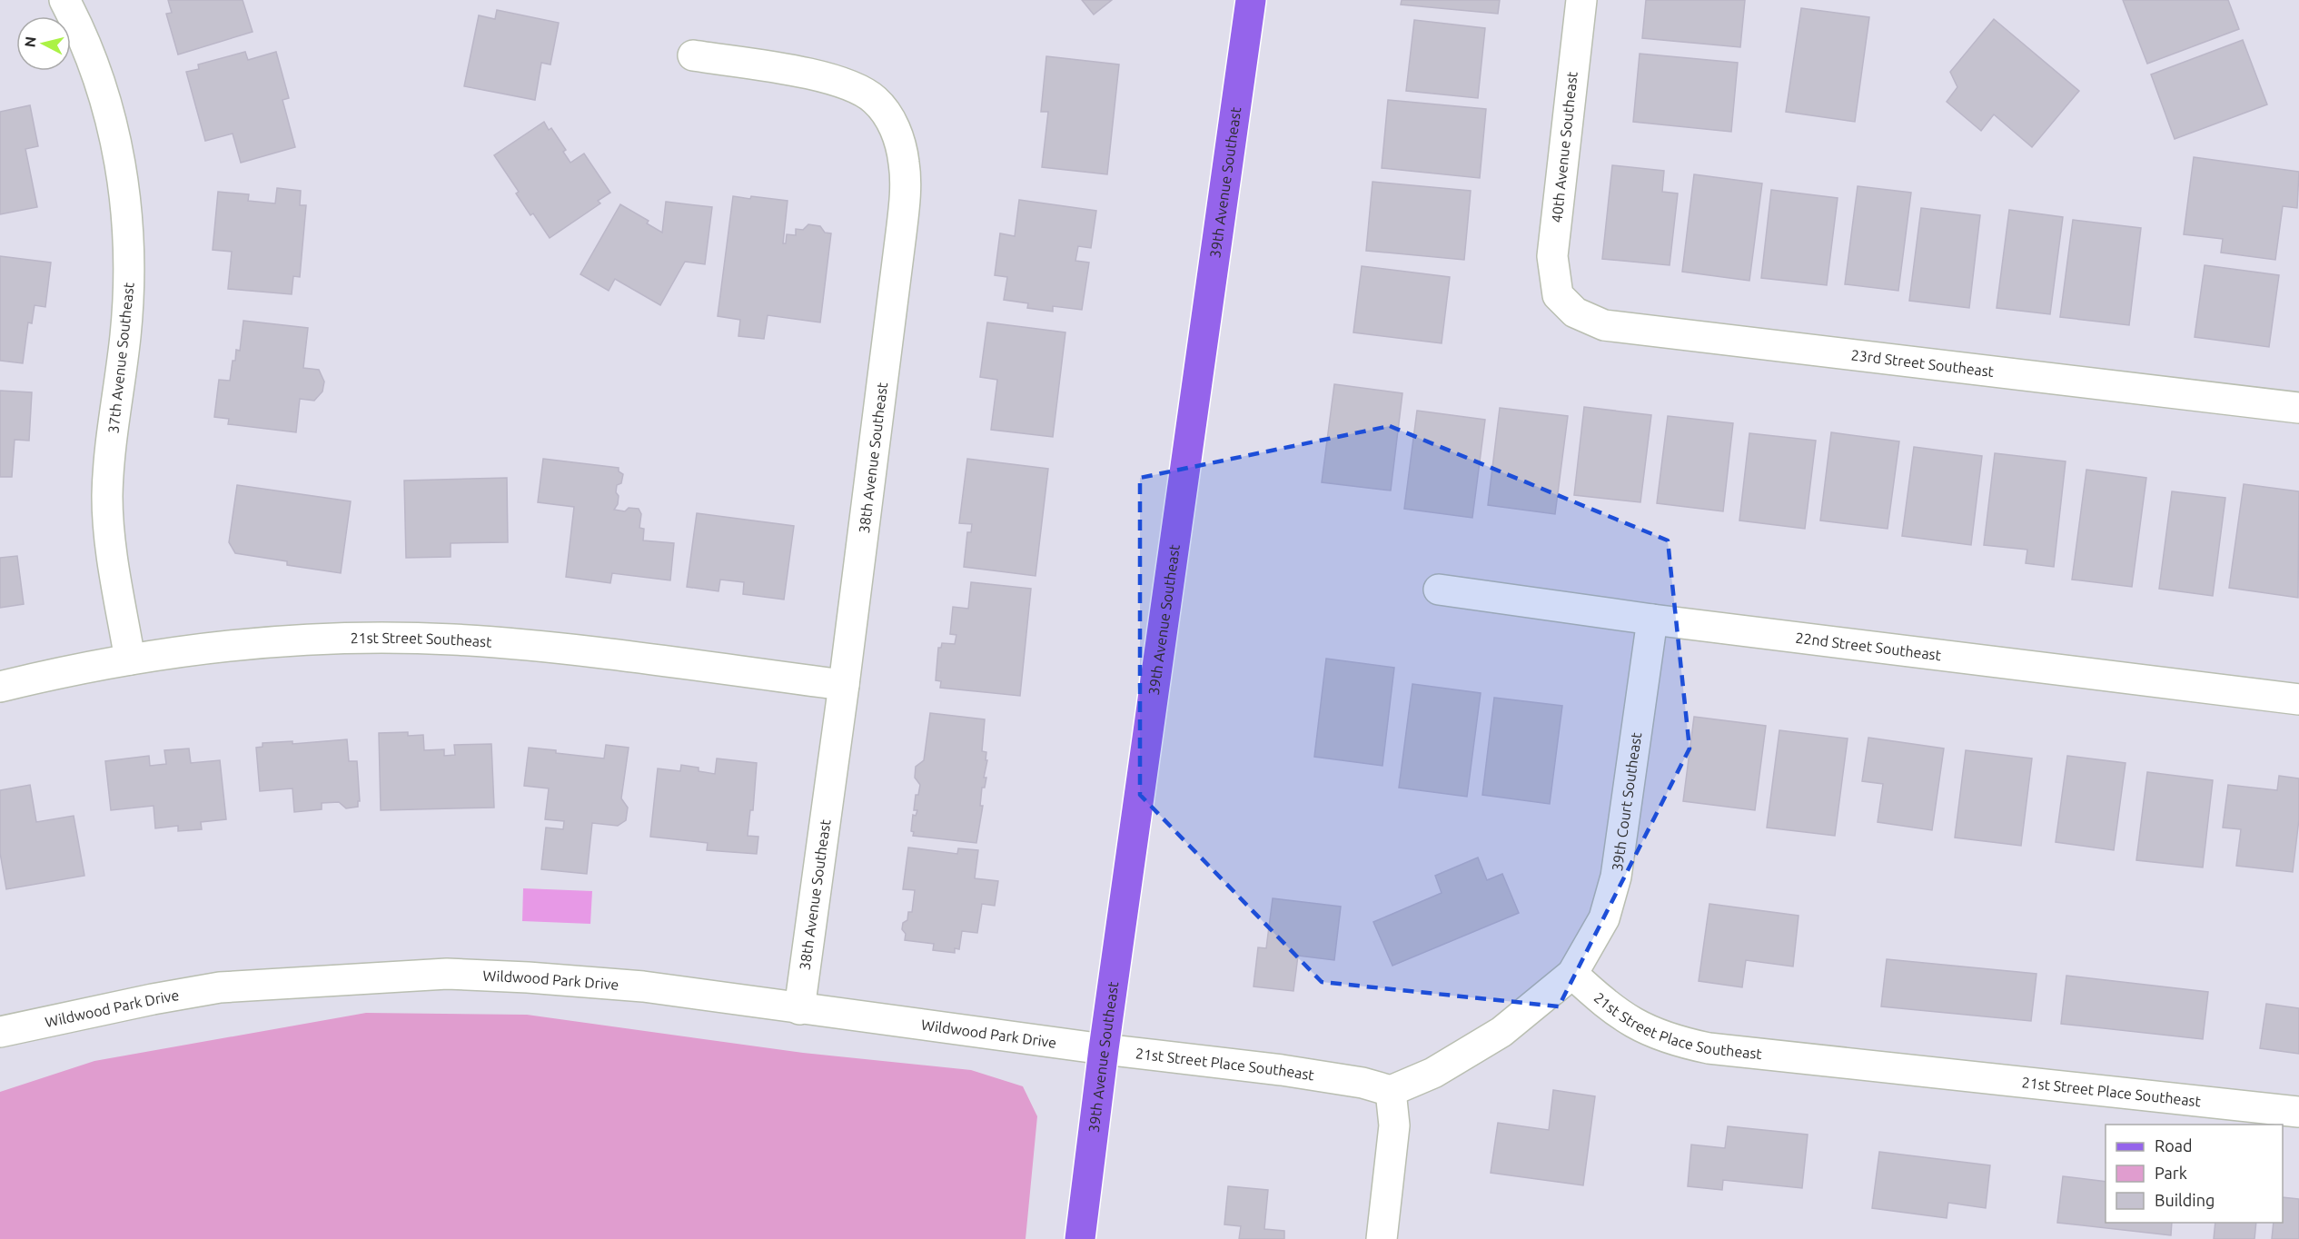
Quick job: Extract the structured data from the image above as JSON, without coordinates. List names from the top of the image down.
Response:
{
  "streets": {
    "main road": ["39th Avenue Southeast"],
    "street": [
      "40th Avenue Southeast",
      "37th Avenue Southeast",
      "23rd Street Southeast",
      "38th Avenue Southeast",
      "21st Street Southeast",
      "22nd Street Southeast",
      "39th Court Southeast",
      "Wildwood Park Drive",
      "21st Street Place Southeast"
    ]
  },
  "crossings": [
    ["40th Avenue Southeast", "23rd Street Southeast"],
    ["39th Avenue Southeast", "Wildwood Park Drive"],
    ["39th Avenue Southeast", "21st Street Place Southeast"],
    ["37th Avenue Southeast", "21st Street Southeast"],
    ["38th Avenue Southeast", "21st Street Southeast"],
    ["38th Avenue Southeast", "Wildwood Park Drive"],
    ["22nd Street Southeast", "39th Court Southeast"],
    ["39th Court Southeast", "21st Street Place Southeast"],
    ["Wildwood Park Drive", "21st Street Place Southeast"]
  ],
  "legend": ["Road", "Park", "Building"],
  "north": "left"
}
